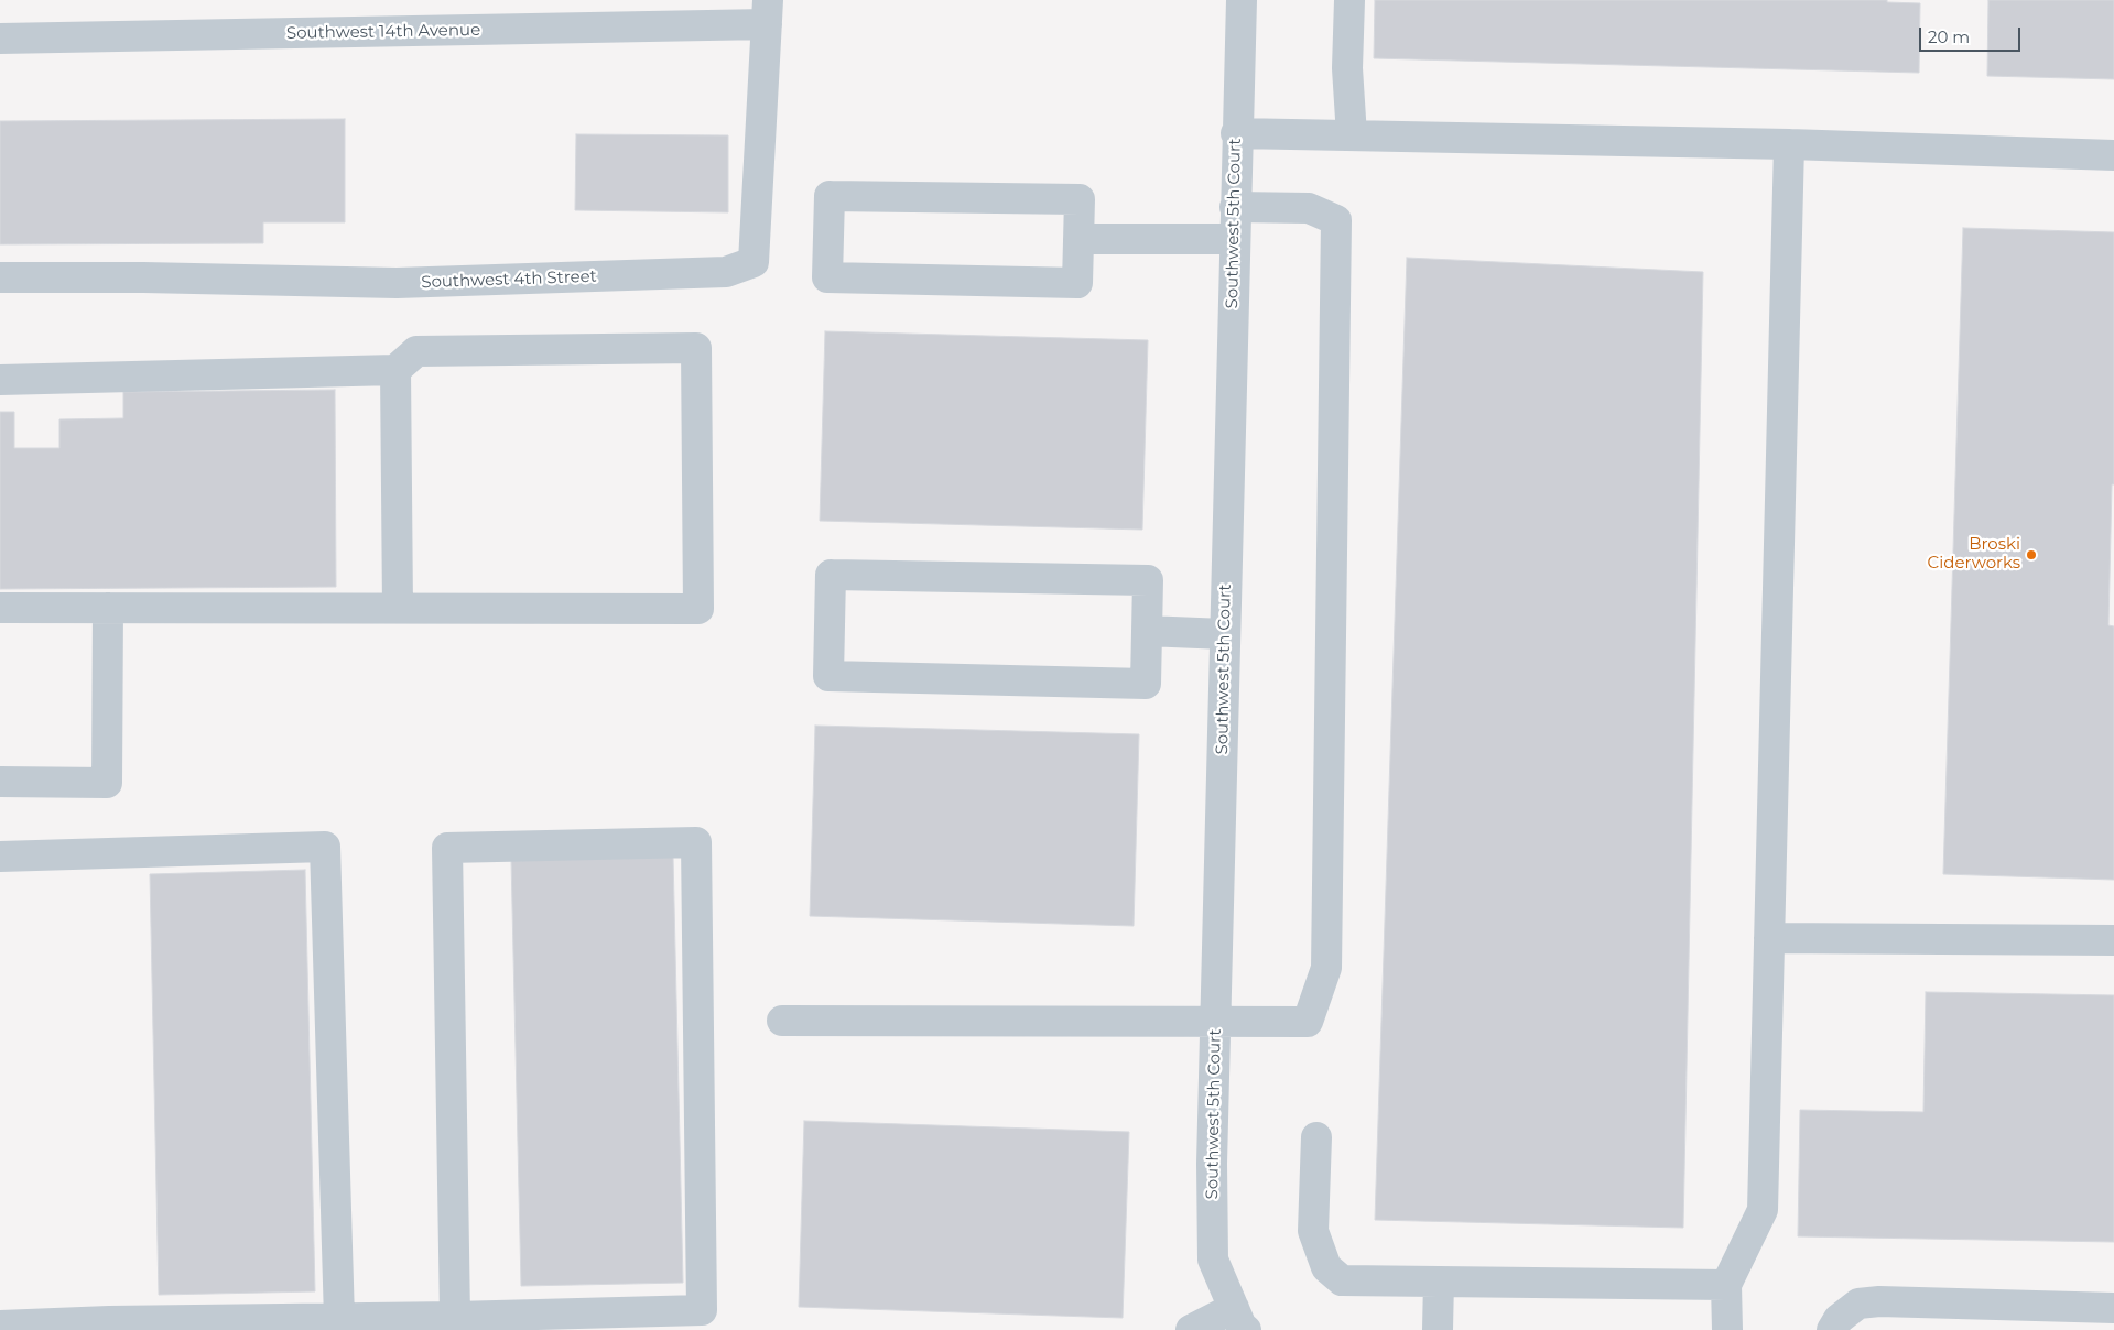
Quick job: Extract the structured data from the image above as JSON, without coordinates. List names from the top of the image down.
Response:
{
  "streets": {
    "street": ["Southwest 14th Avenue", "Southwest 5th Court", "Southwest 4th Street"]
  },
  "crossings": [
    ["Southwest 14th Avenue", "Southwest 4th Street"]
  ],
  "places": ["Broski Ciderworks"],
  "scale_bar": "20 m"
}
